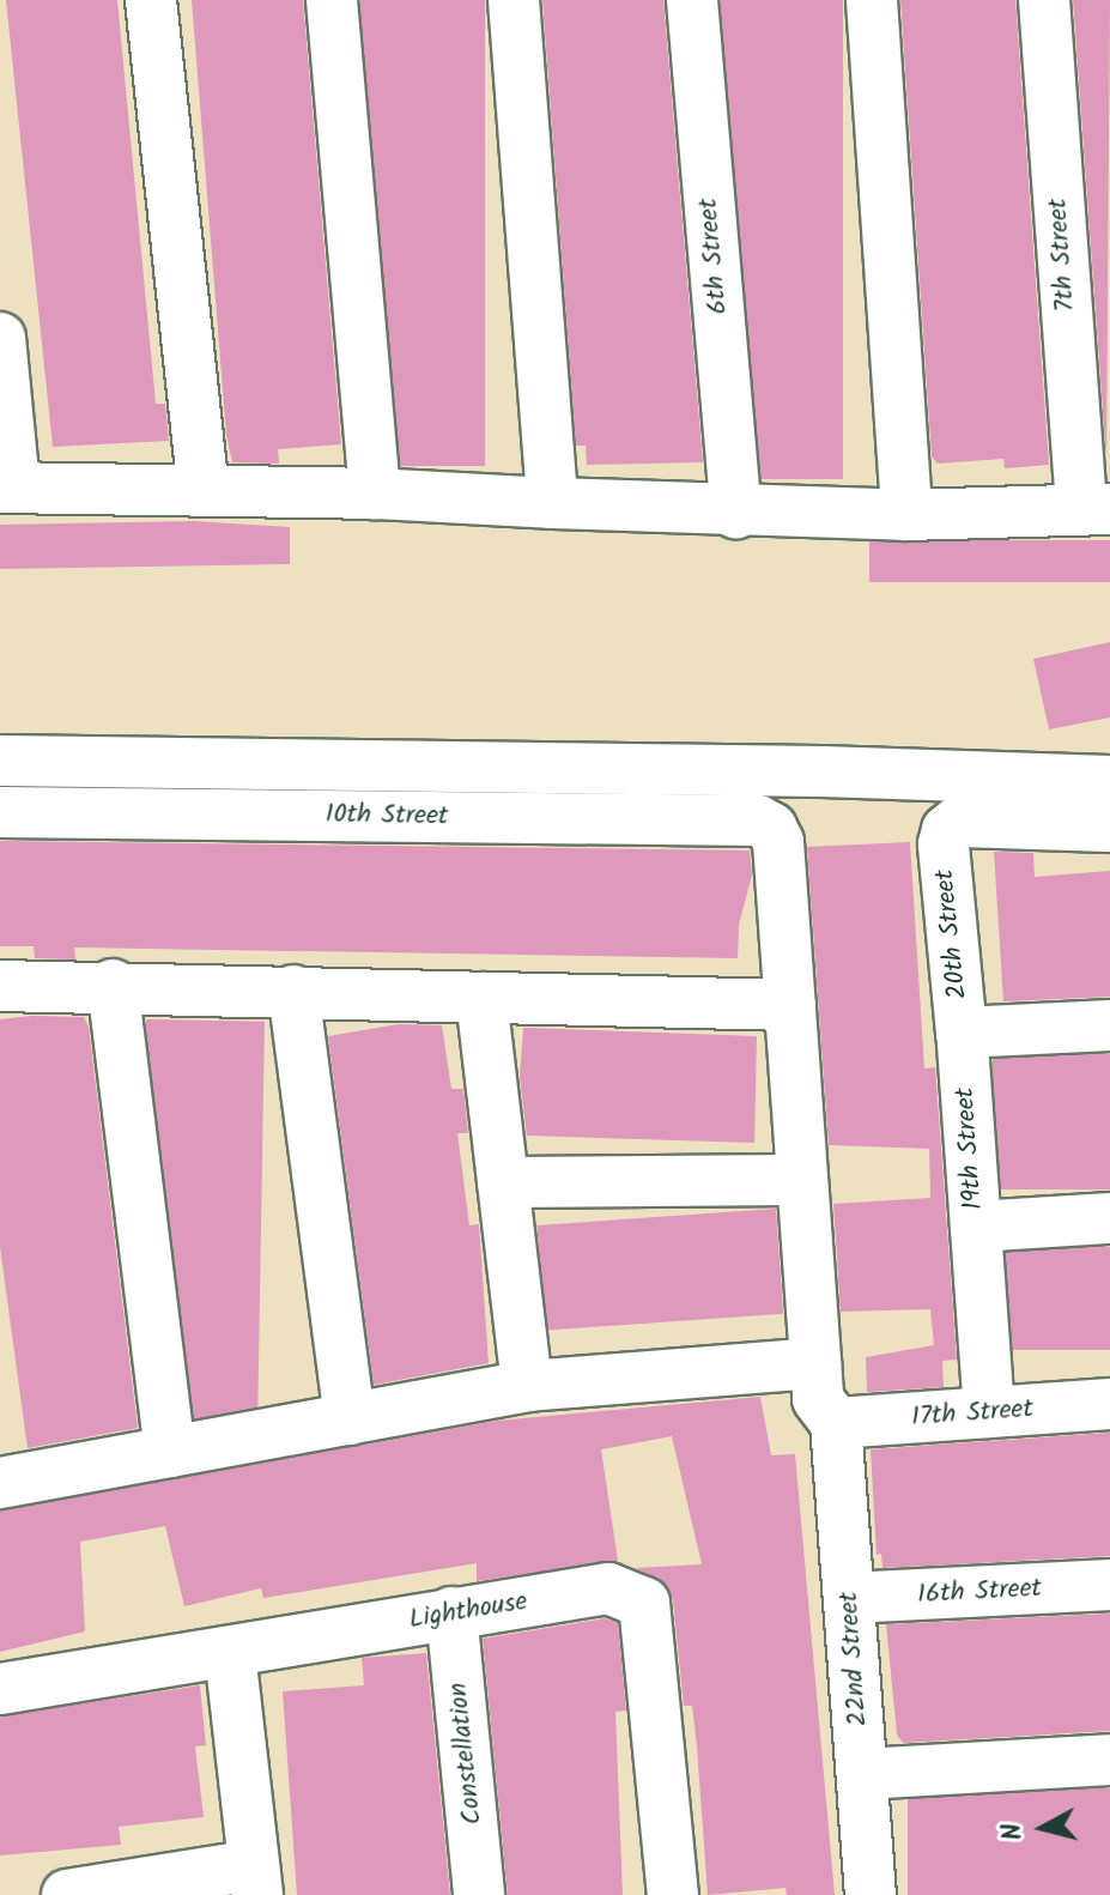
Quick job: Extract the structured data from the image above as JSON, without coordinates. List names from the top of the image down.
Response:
{
  "streets": {
    "street": [
      "7th Street",
      "6th Street",
      "10th Street",
      "20th Street",
      "19th Street",
      "17th Street",
      "16th Street",
      "Lighthouse",
      "22nd Street",
      "Constellation"
    ]
  },
  "crossings": [
    ["20th Street", "19th Street"],
    ["19th Street", "17th Street"],
    ["17th Street", "22nd Street"],
    ["16th Street", "22nd Street"],
    ["Lighthouse", "Constellation"]
  ],
  "north": "left"
}
